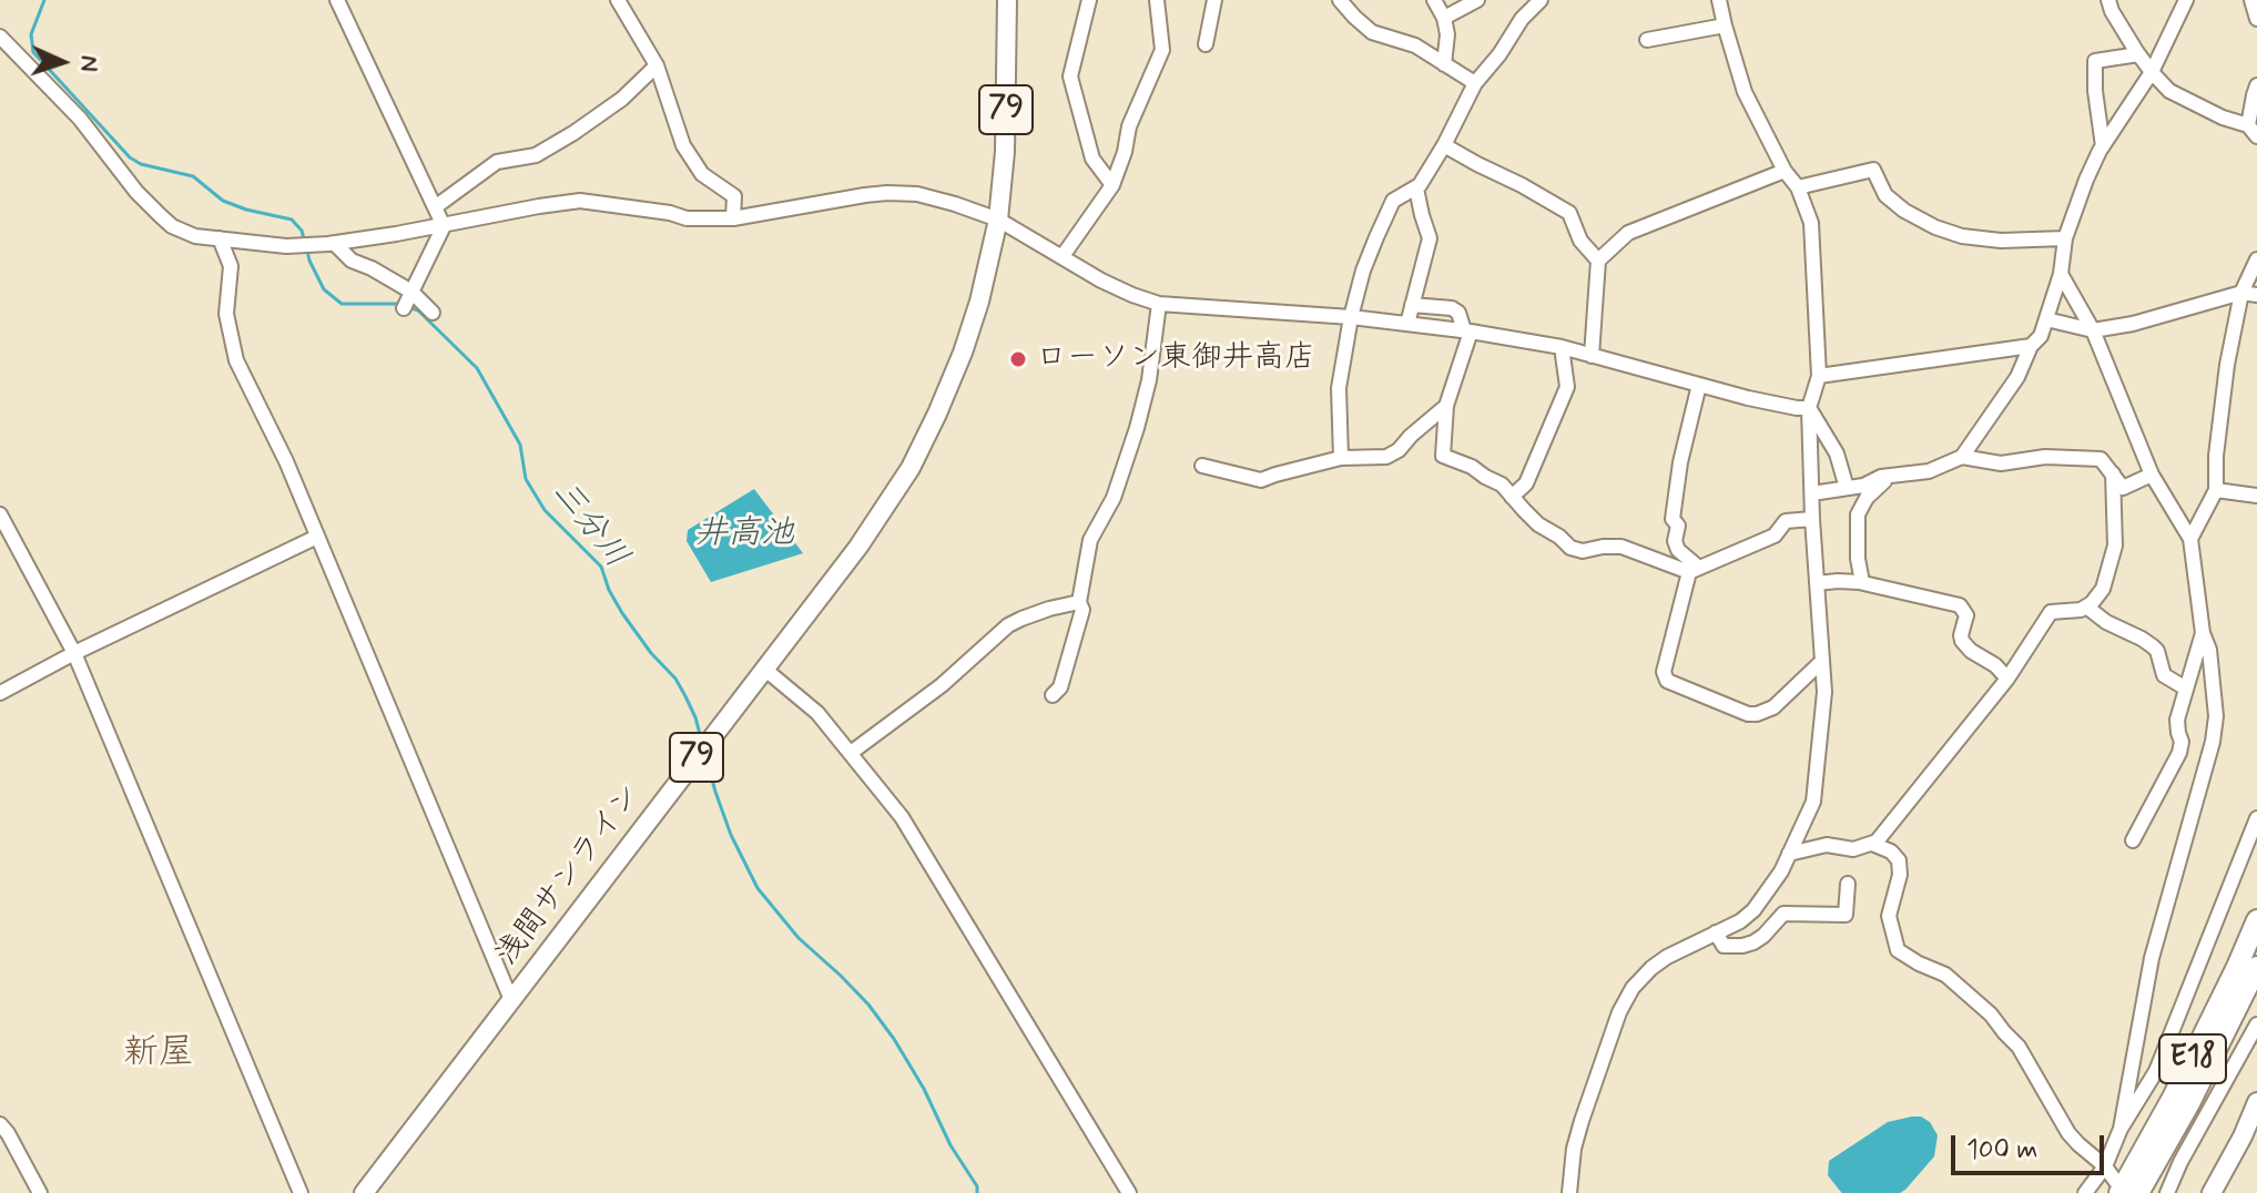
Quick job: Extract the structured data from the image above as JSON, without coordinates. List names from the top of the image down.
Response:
{
  "streets": {
    "highway": ["E18"],
    "main road": ["79", "浅間サンライン"]
  },
  "districts": ["新屋"],
  "water": ["三分川", "井高池"],
  "places": ["ローソン東御井高店"],
  "scale_bar": "100 m",
  "north": "right"
}
